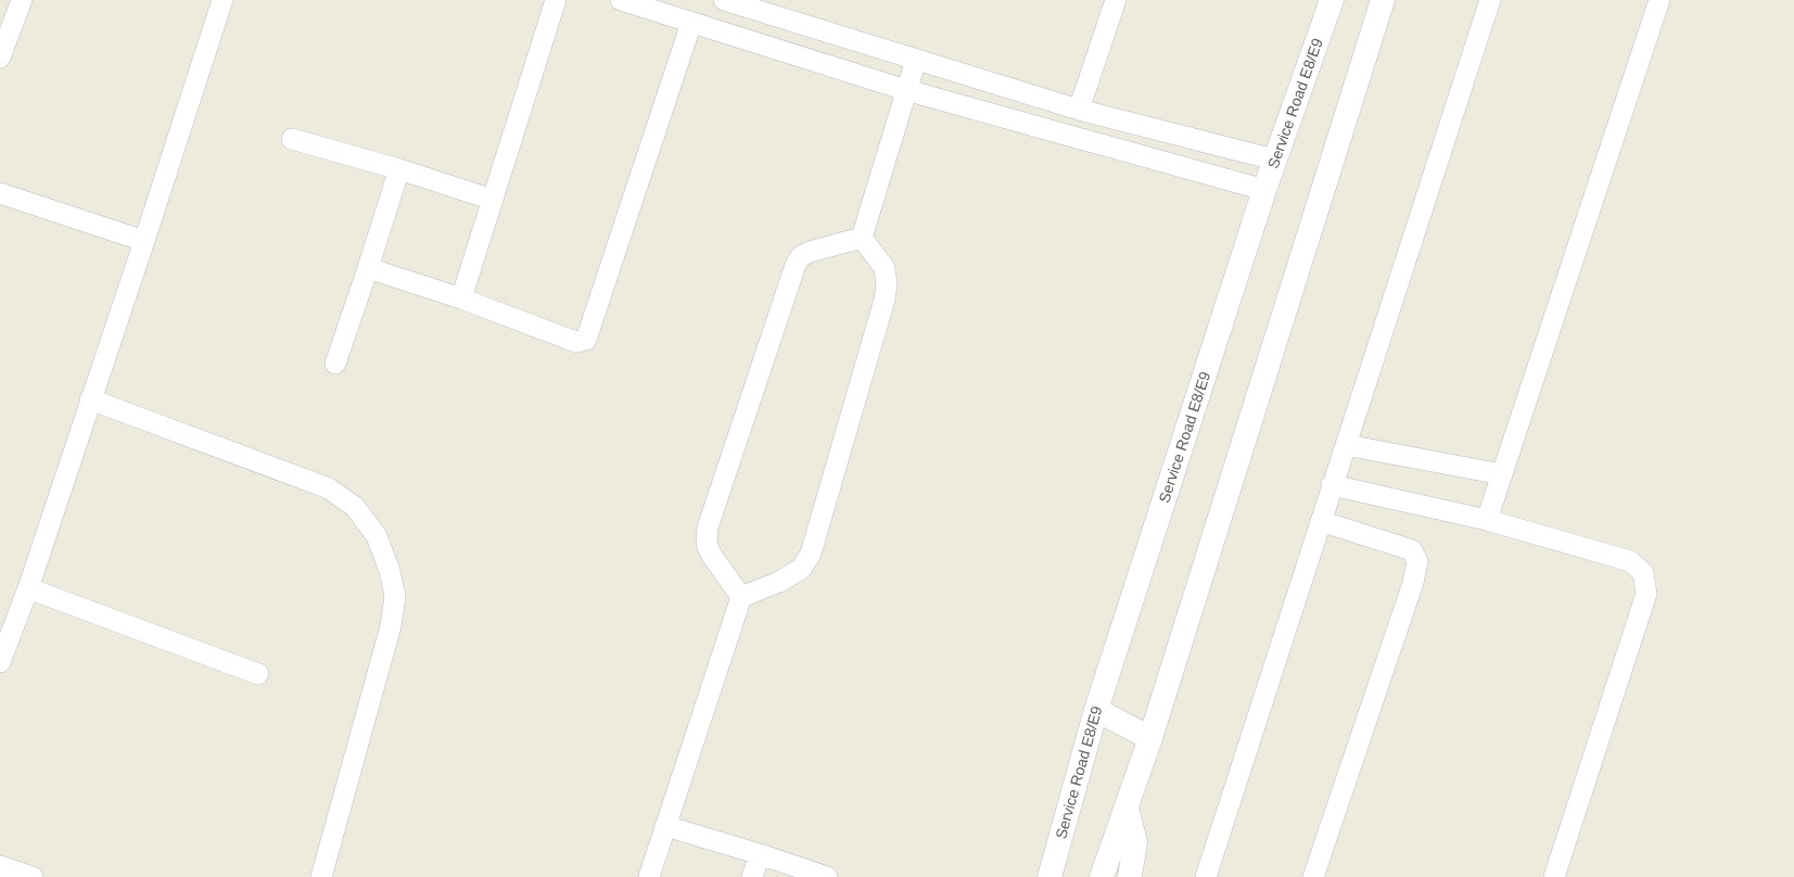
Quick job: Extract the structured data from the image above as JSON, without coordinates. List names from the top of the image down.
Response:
{
  "streets": {
    "street": ["Service Road E8/E9"]
  }
}
